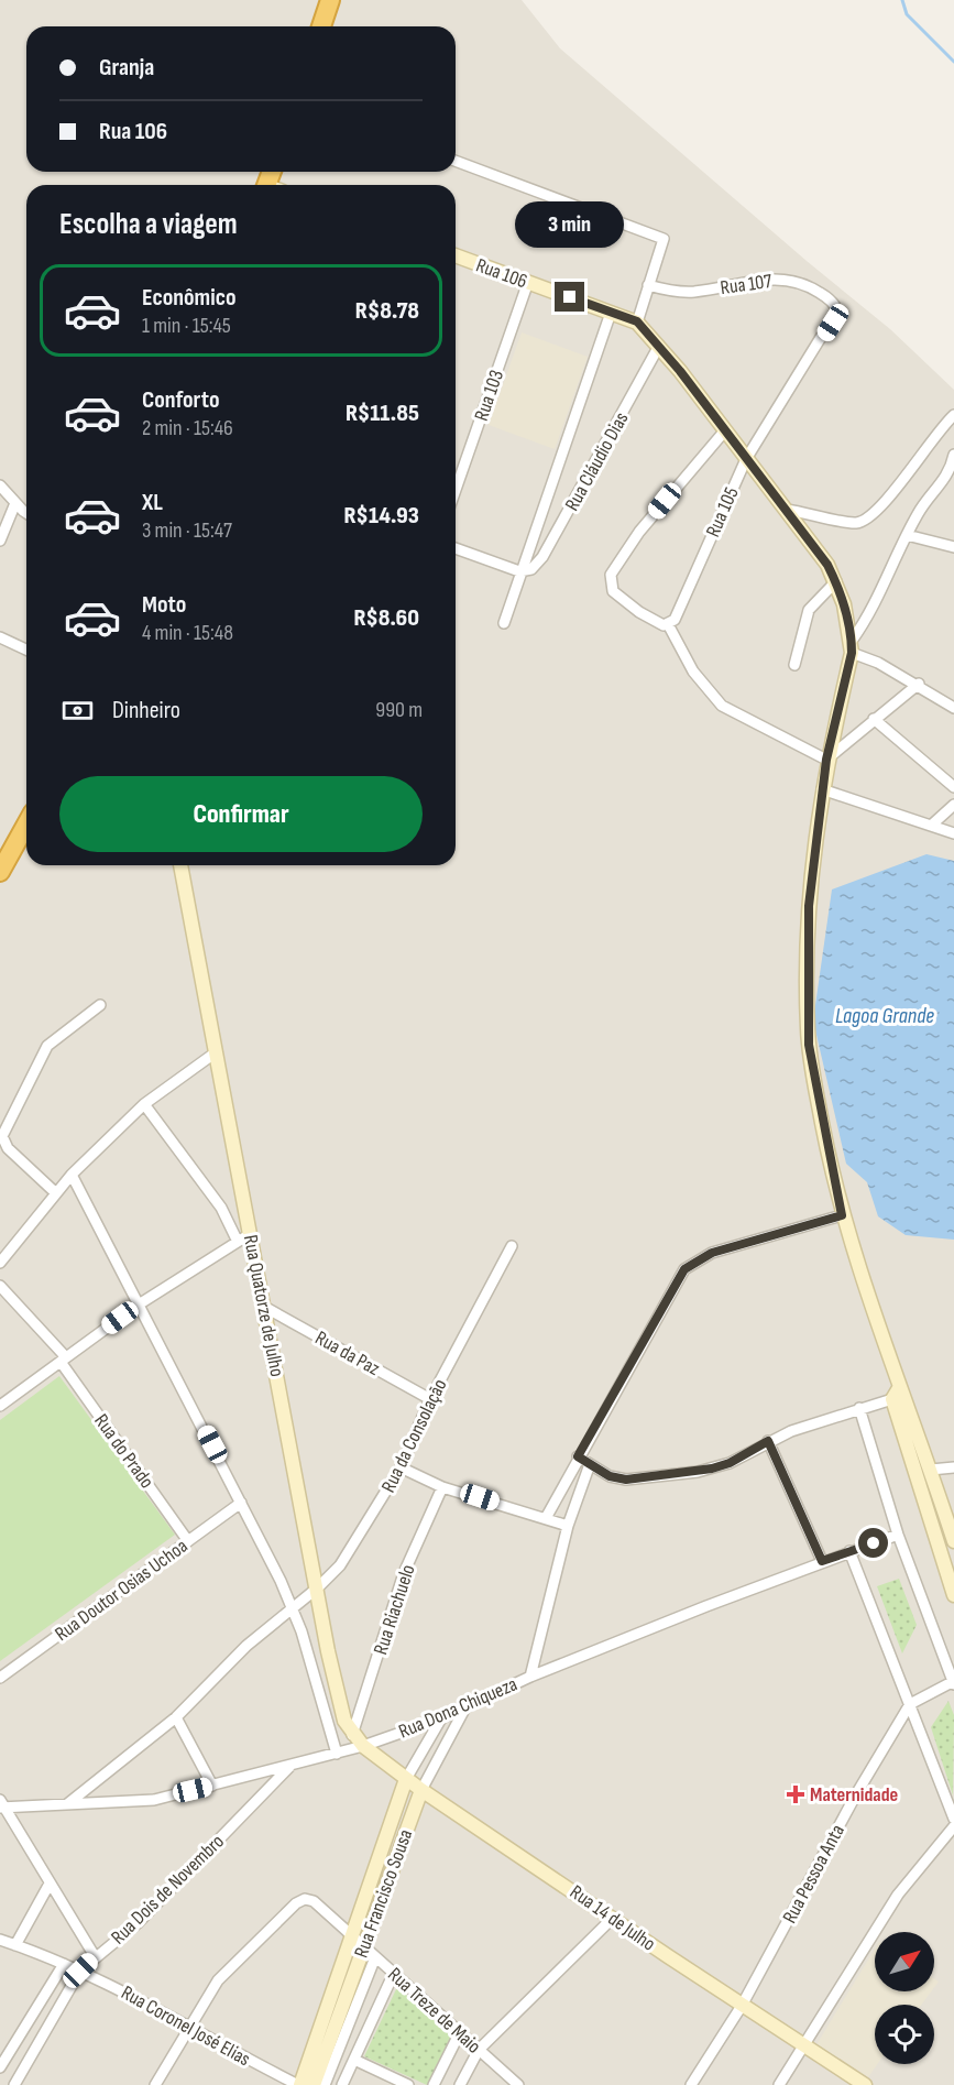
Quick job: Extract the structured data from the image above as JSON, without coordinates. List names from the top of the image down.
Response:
{
  "streets": {
    "street": [
      "Rua 106",
      "Rua 107",
      "Rua 103",
      "Rua Cláudio Dias",
      "Rua 105",
      "Rua Quatorze de Julho",
      "Rua da Paz",
      "Rua da Consolação",
      "Rua do Prado",
      "Rua Doutor Osias Uchoa",
      "Rua Riachuelo",
      "Rua Dona Chiqueza",
      "Rua Pessoa Anta",
      "Rua Dois de Novembro",
      "Rua Francisco Sousa",
      "Rua 14 de Julho",
      "Rua Treze de Maio",
      "Rua Coronel José Elias"
    ]
  },
  "crossings": [
    ["Rua 106", "Rua 103"],
    ["Rua 106", "Rua Cláudio Dias"],
    ["Rua 106", "Rua 105"],
    ["Rua 107", "Rua 105"],
    ["Rua Quatorze de Julho", "Rua da Paz"],
    ["Rua Quatorze de Julho", "Rua da Consolação"],
    ["Rua Quatorze de Julho", "Rua Riachuelo"],
    ["Rua Quatorze de Julho", "Rua Dona Chiqueza"],
    ["Rua Quatorze de Julho", "Rua 14 de Julho"],
    ["Rua da Paz", "Rua da Consolação"],
    ["Rua da Consolação", "Rua Dona Chiqueza"],
    ["Rua do Prado", "Rua Doutor Osias Uchoa"],
    ["Rua Dona Chiqueza", "Rua Dois de Novembro"],
    ["Rua Dona Chiqueza", "Rua Francisco Sousa"],
    ["Rua Dona Chiqueza", "Rua 14 de Julho"],
    ["Rua Pessoa Anta", "Rua 14 de Julho"],
    ["Rua Dois de Novembro", "Rua Coronel José Elias"],
    ["Rua Francisco Sousa", "Rua 14 de Julho"],
    ["Rua Francisco Sousa", "Rua Treze de Maio"],
    ["Rua Francisco Sousa", "Rua Coronel José Elias"],
    ["Rua Treze de Maio", "Rua Coronel José Elias"]
  ],
  "water": ["Lagoa Grande"],
  "places": {
    "health": ["Maternidade"]
  },
  "north": "top right",
  "page": {
    "banner": ["Granja", "Rua 106"],
    "heading": "Escolha a viagem",
    "bubble": "3 min",
    "list": [
      {
        "name": "Econômico",
        "note": "1 min · 15:45",
        "value": "R$8.78"
      },
      {
        "name": "Conforto",
        "note": "2 min · 15:46",
        "value": "R$11.85"
      },
      {
        "name": "XL",
        "note": "3 min · 15:47",
        "value": "R$14.93"
      },
      {
        "name": "Moto",
        "note": "4 min · 15:48",
        "value": "R$8.60"
      }
    ],
    "pay": ["Dinheiro", "990 m"],
    "buttons": "Confirmar"
  }
}
